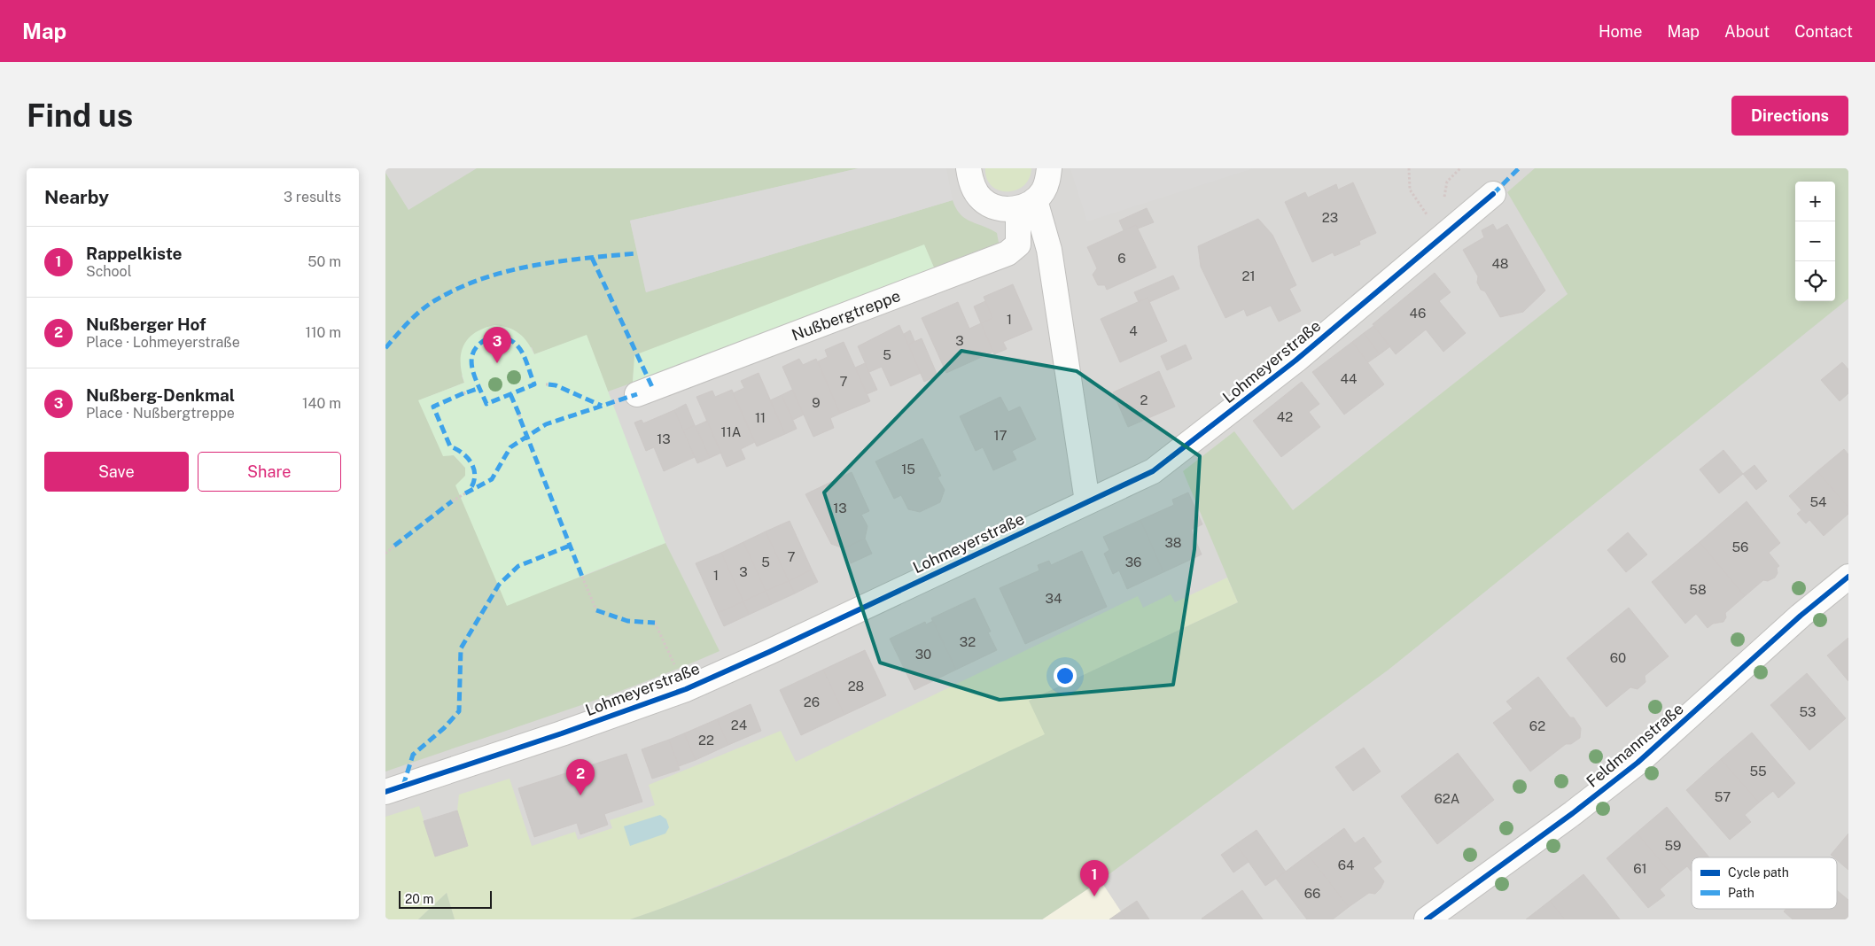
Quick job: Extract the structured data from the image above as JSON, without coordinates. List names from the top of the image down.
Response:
{
  "streets": {
    "street": ["Nußbergtreppe", "Lohmeyerstraße", "Feldmannstraße"]
  },
  "house_numbers": [
    "23",
    "6",
    "48",
    "21",
    "46",
    "1",
    "4",
    "3",
    "5",
    "44",
    "7",
    "2",
    "9",
    "42",
    "11",
    "11A",
    "17",
    "13",
    "15",
    "54",
    "13",
    "38",
    "56",
    "7",
    "5",
    "36",
    "3",
    "1",
    "58",
    "34",
    "32",
    "30",
    "60",
    "28",
    "26",
    "53",
    "24",
    "62",
    "22",
    "55",
    "57",
    "62A",
    "59",
    "64",
    "61",
    "66"
  ],
  "legend": ["Cycle path", "Path"],
  "scale_bar": "20 m",
  "page": {
    "header": "Map",
    "nav": [
      "Home",
      "Map",
      "About",
      "Contact"
    ],
    "buttons": [
      "Directions",
      ["Save", "Share"]
    ],
    "title": "Find us",
    "heading": ["Nearby", "3 results"],
    "map_buttons": ["+", "−"],
    "list": [
      {
        "mark": "1",
        "name": "Rappelkiste",
        "note": "School",
        "value": "50 m"
      },
      {
        "mark": "2",
        "name": "Nußberger Hof",
        "note": "Place · Lohmeyerstraße",
        "value": "110 m"
      },
      {
        "mark": "3",
        "name": "Nußberg-Denkmal",
        "note": "Place · Nußbergtreppe",
        "value": "140 m"
      }
    ],
    "pins": ["3", "2", "1"],
    "scale": "20 m"
  }
}
